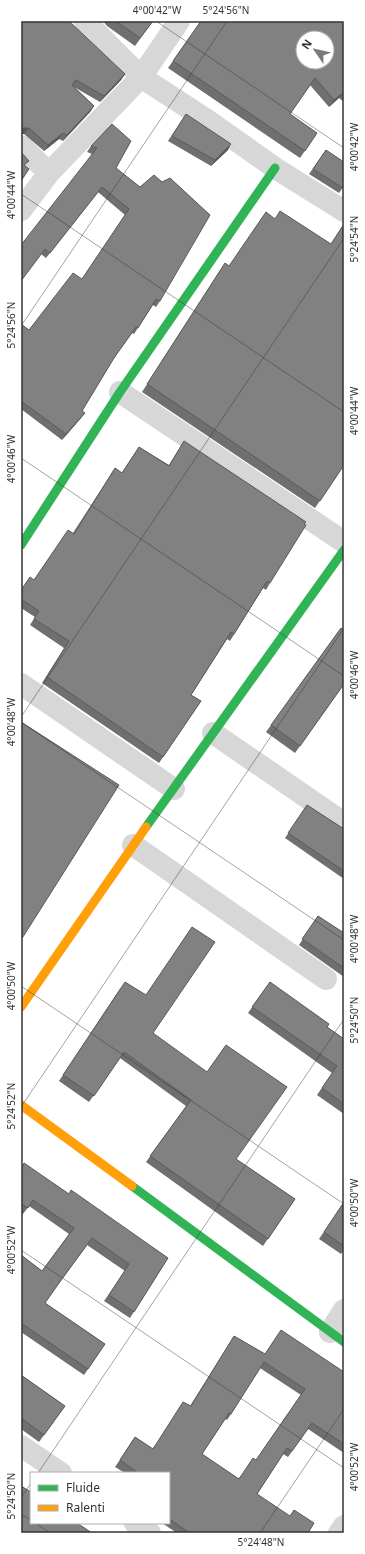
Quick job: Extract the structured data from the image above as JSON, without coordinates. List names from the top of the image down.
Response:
{
  "legend": ["Fluide", "Ralenti"],
  "north": "top left",
  "coordinates": [
    "4°00'42\"W",
    "5°24'56\"N",
    "4°00'44\"W",
    "5°24'54\"N",
    "4°00'46\"W",
    "4°00'48\"W",
    "4°00'50\"W",
    "5°24'50\"N",
    "5°24'52\"N",
    "4°00'52\"W",
    "5°24'48\"N"
  ]
}
